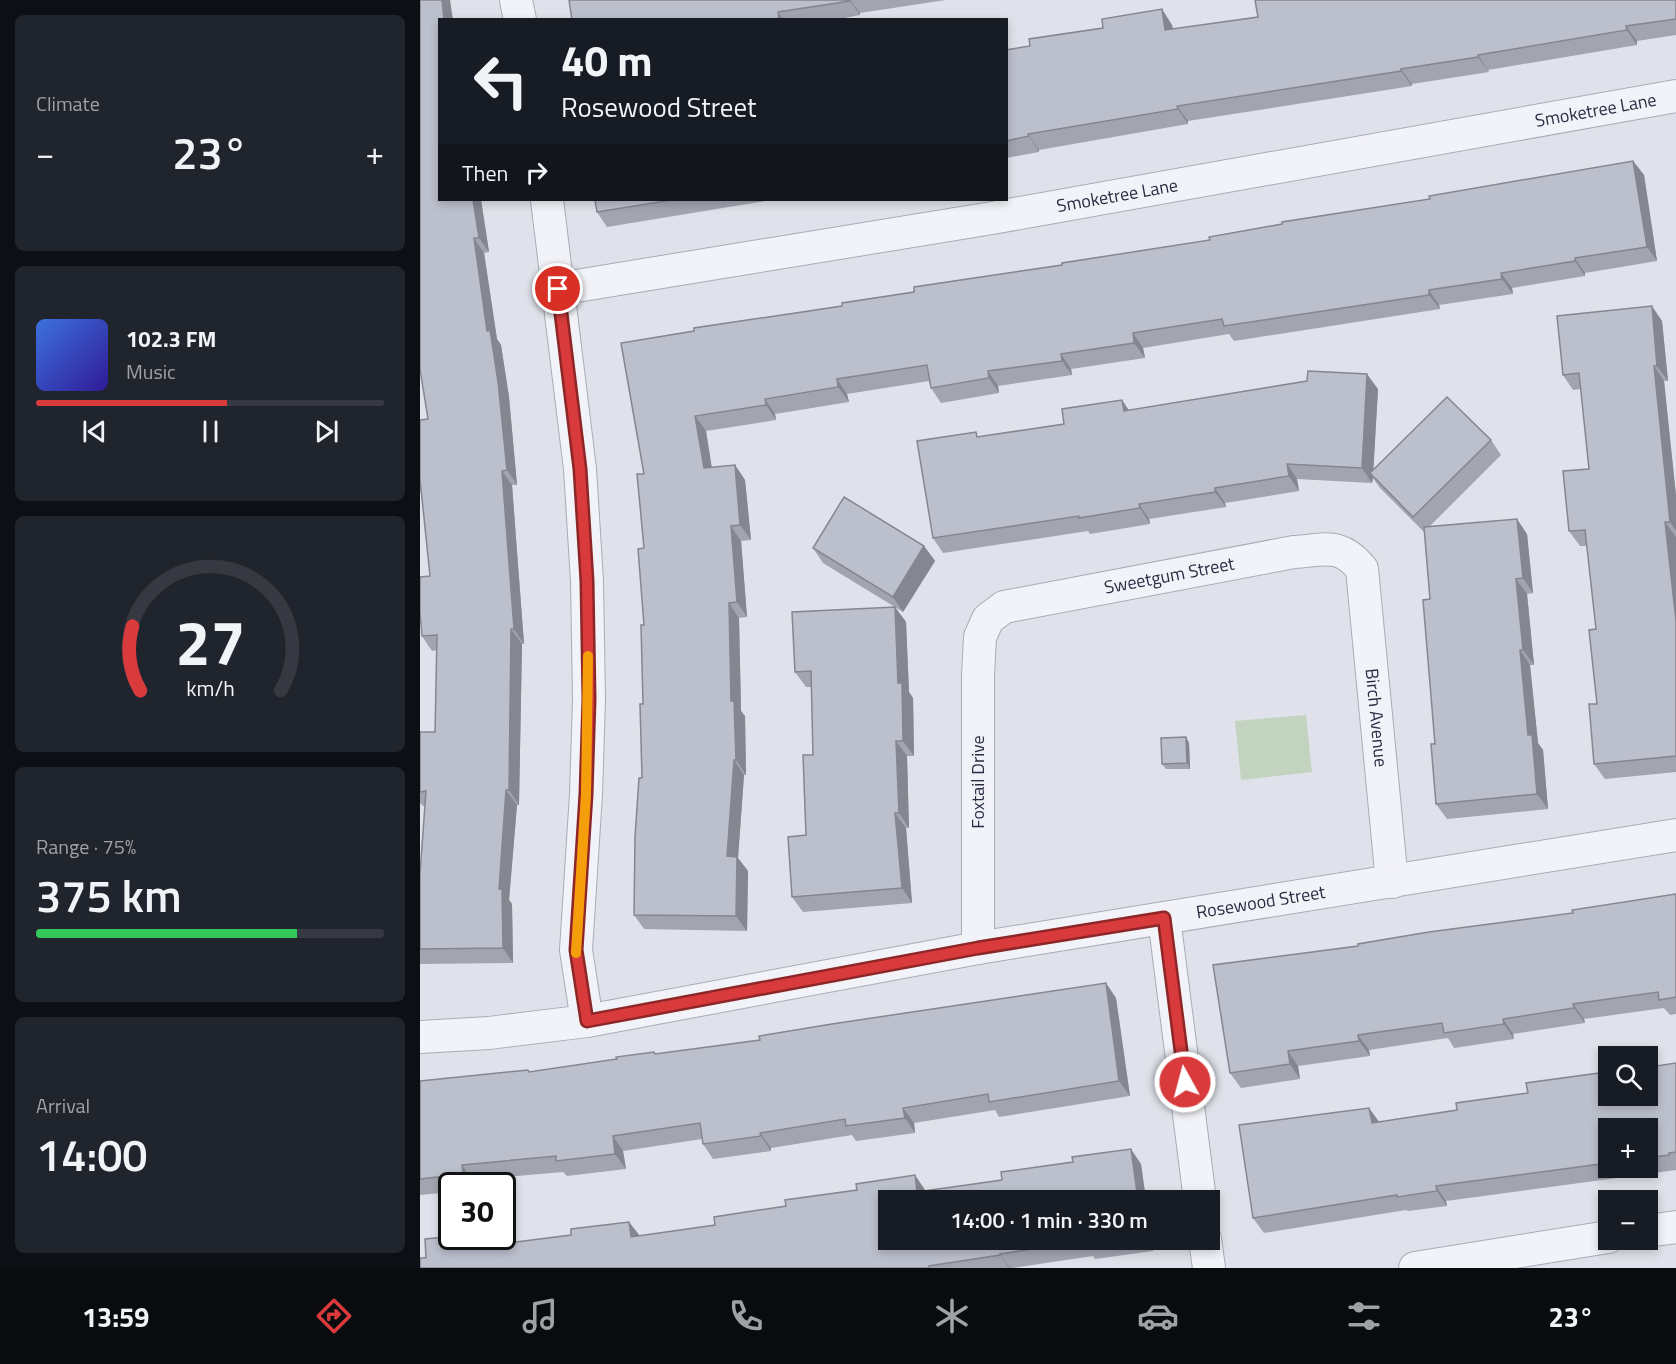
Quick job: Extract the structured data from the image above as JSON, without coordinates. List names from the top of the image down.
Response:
{
  "streets": {
    "street": [
      "Smoketree Lane",
      "Sweetgum Street",
      "Birch Avenue",
      "Foxtail Drive",
      "Rosewood Street"
    ]
  },
  "crossings": [
    ["Sweetgum Street", "Birch Avenue"],
    ["Sweetgum Street", "Foxtail Drive"],
    ["Birch Avenue", "Rosewood Street"],
    ["Foxtail Drive", "Rosewood Street"]
  ],
  "page": {
    "tile": [
      "Climate",
      ["Range · 75%", "375 km"],
      ["Arrival", "14:00"]
    ],
    "turn": ["40 m", "Rosewood Street"],
    "heat": ["−", "23°", "+"],
    "then": "Then",
    "song": ["102.3 FM", "Music"],
    "map_buttons": ["+", "−"],
    "limit": "30",
    "trip": "14:00 · 1 min · 330 m",
    "tabs": ["13:59", "23°"],
    "gauge": ["27", "km/h"]
  }
}
